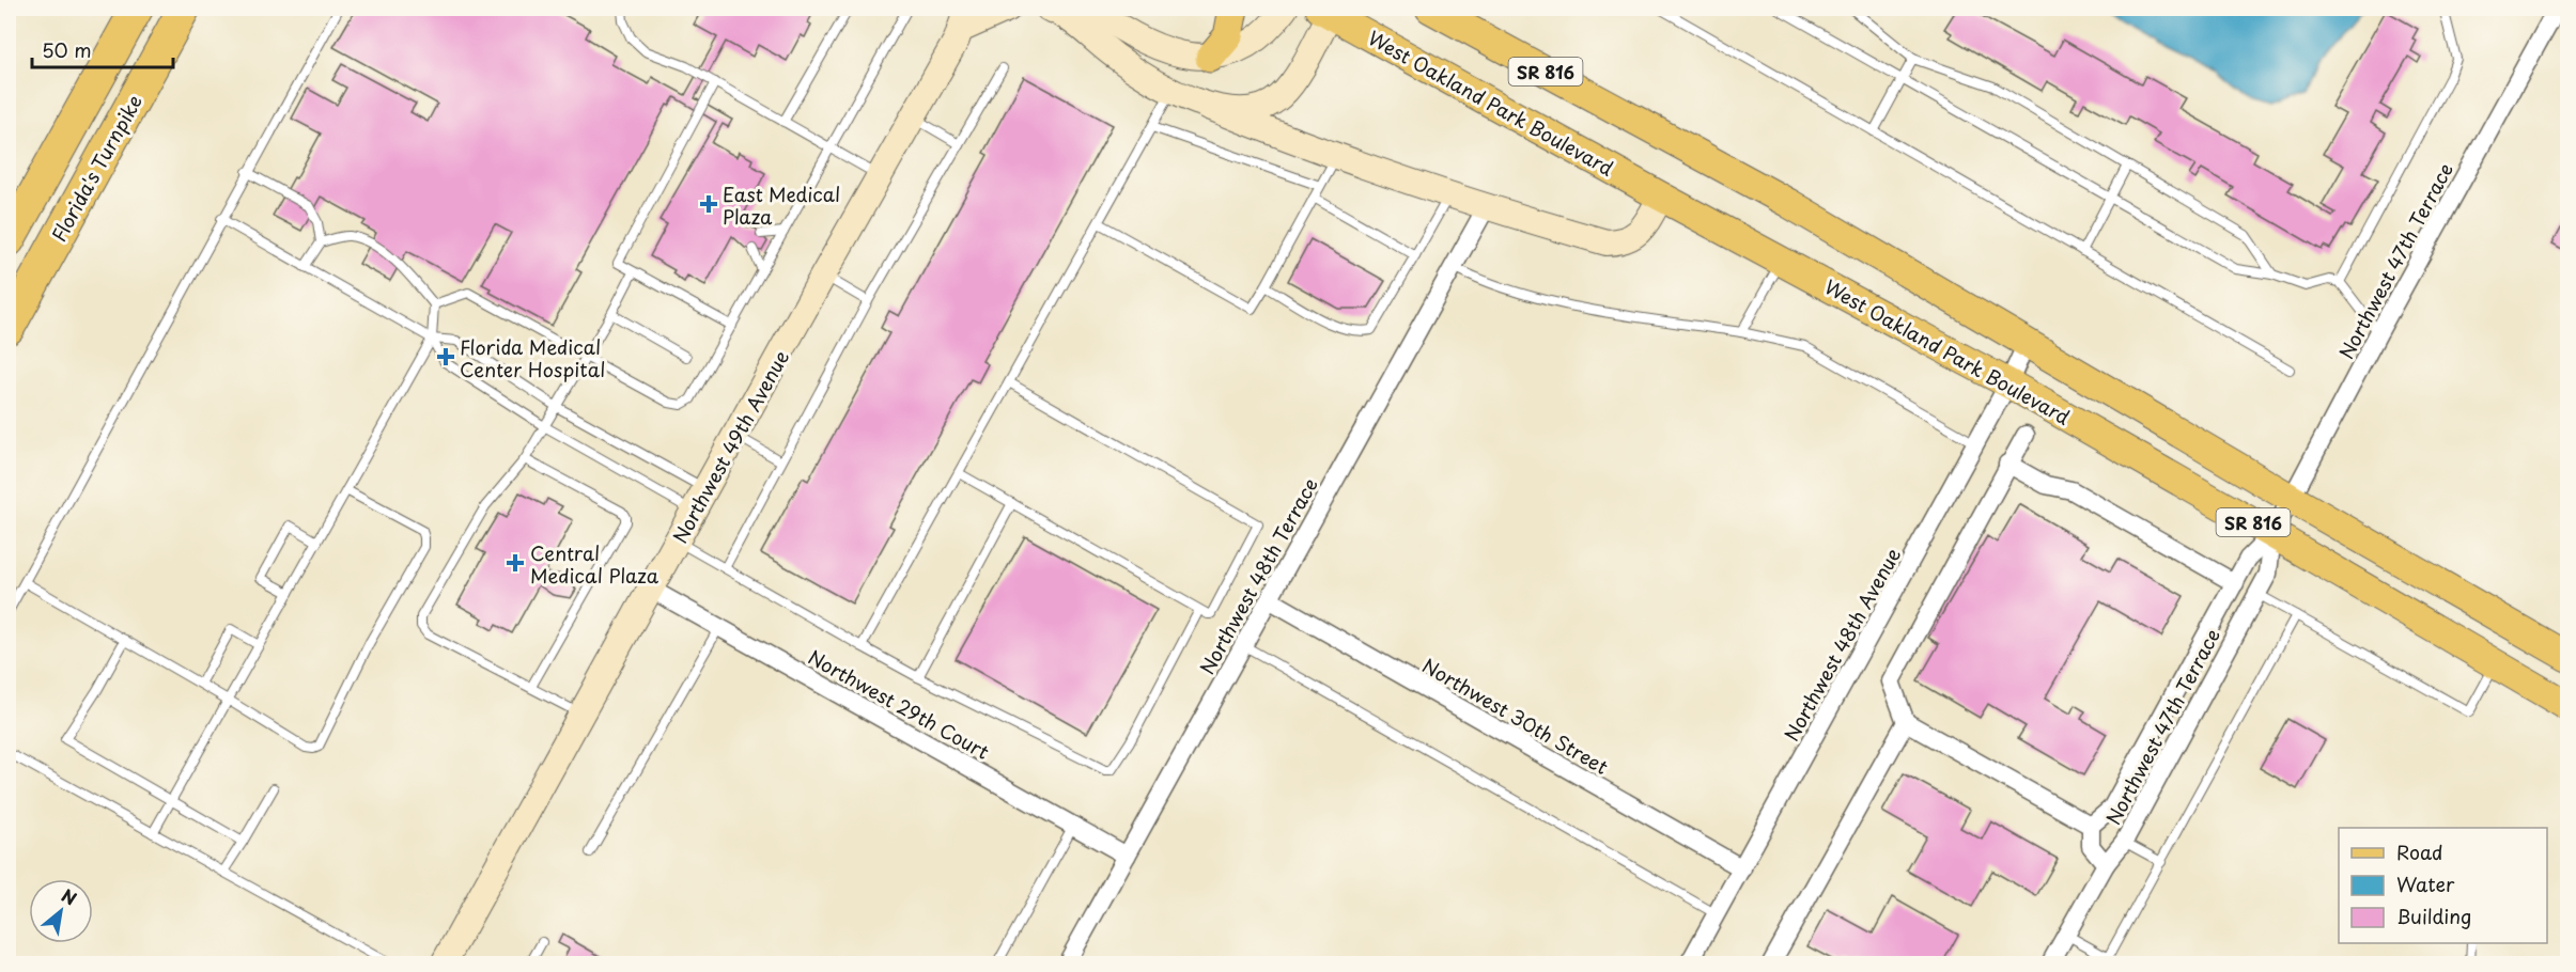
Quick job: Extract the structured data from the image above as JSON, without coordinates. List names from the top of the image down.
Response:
{
  "streets": {
    "highway": ["Florida's Turnpike"],
    "main road": ["SR 816", "West Oakland Park Boulevard"],
    "street": [
      "Northwest 47th Terrace",
      "Northwest 49th Avenue",
      "Northwest 48th Terrace",
      "Northwest 48th Avenue",
      "Northwest 29th Court",
      "Northwest 30th Street"
    ]
  },
  "crossings": [
    ["SR 816", "Northwest 47th Terrace"],
    ["SR 816", "Northwest 48th Avenue"],
    ["West Oakland Park Boulevard", "Northwest 47th Terrace"],
    ["West Oakland Park Boulevard", "Northwest 48th Avenue"],
    ["Northwest 49th Avenue", "Northwest 29th Court"],
    ["Northwest 48th Terrace", "Northwest 29th Court"],
    ["Northwest 48th Terrace", "Northwest 30th Street"],
    ["Northwest 48th Avenue", "Northwest 30th Street"]
  ],
  "places": {
    "health": ["East Medical Plaza", "Florida Medical Center Hospital", "Central Medical Plaza"]
  },
  "legend": ["Road", "Water", "Building"],
  "scale_bar": "50 m",
  "north": "top right"
}
